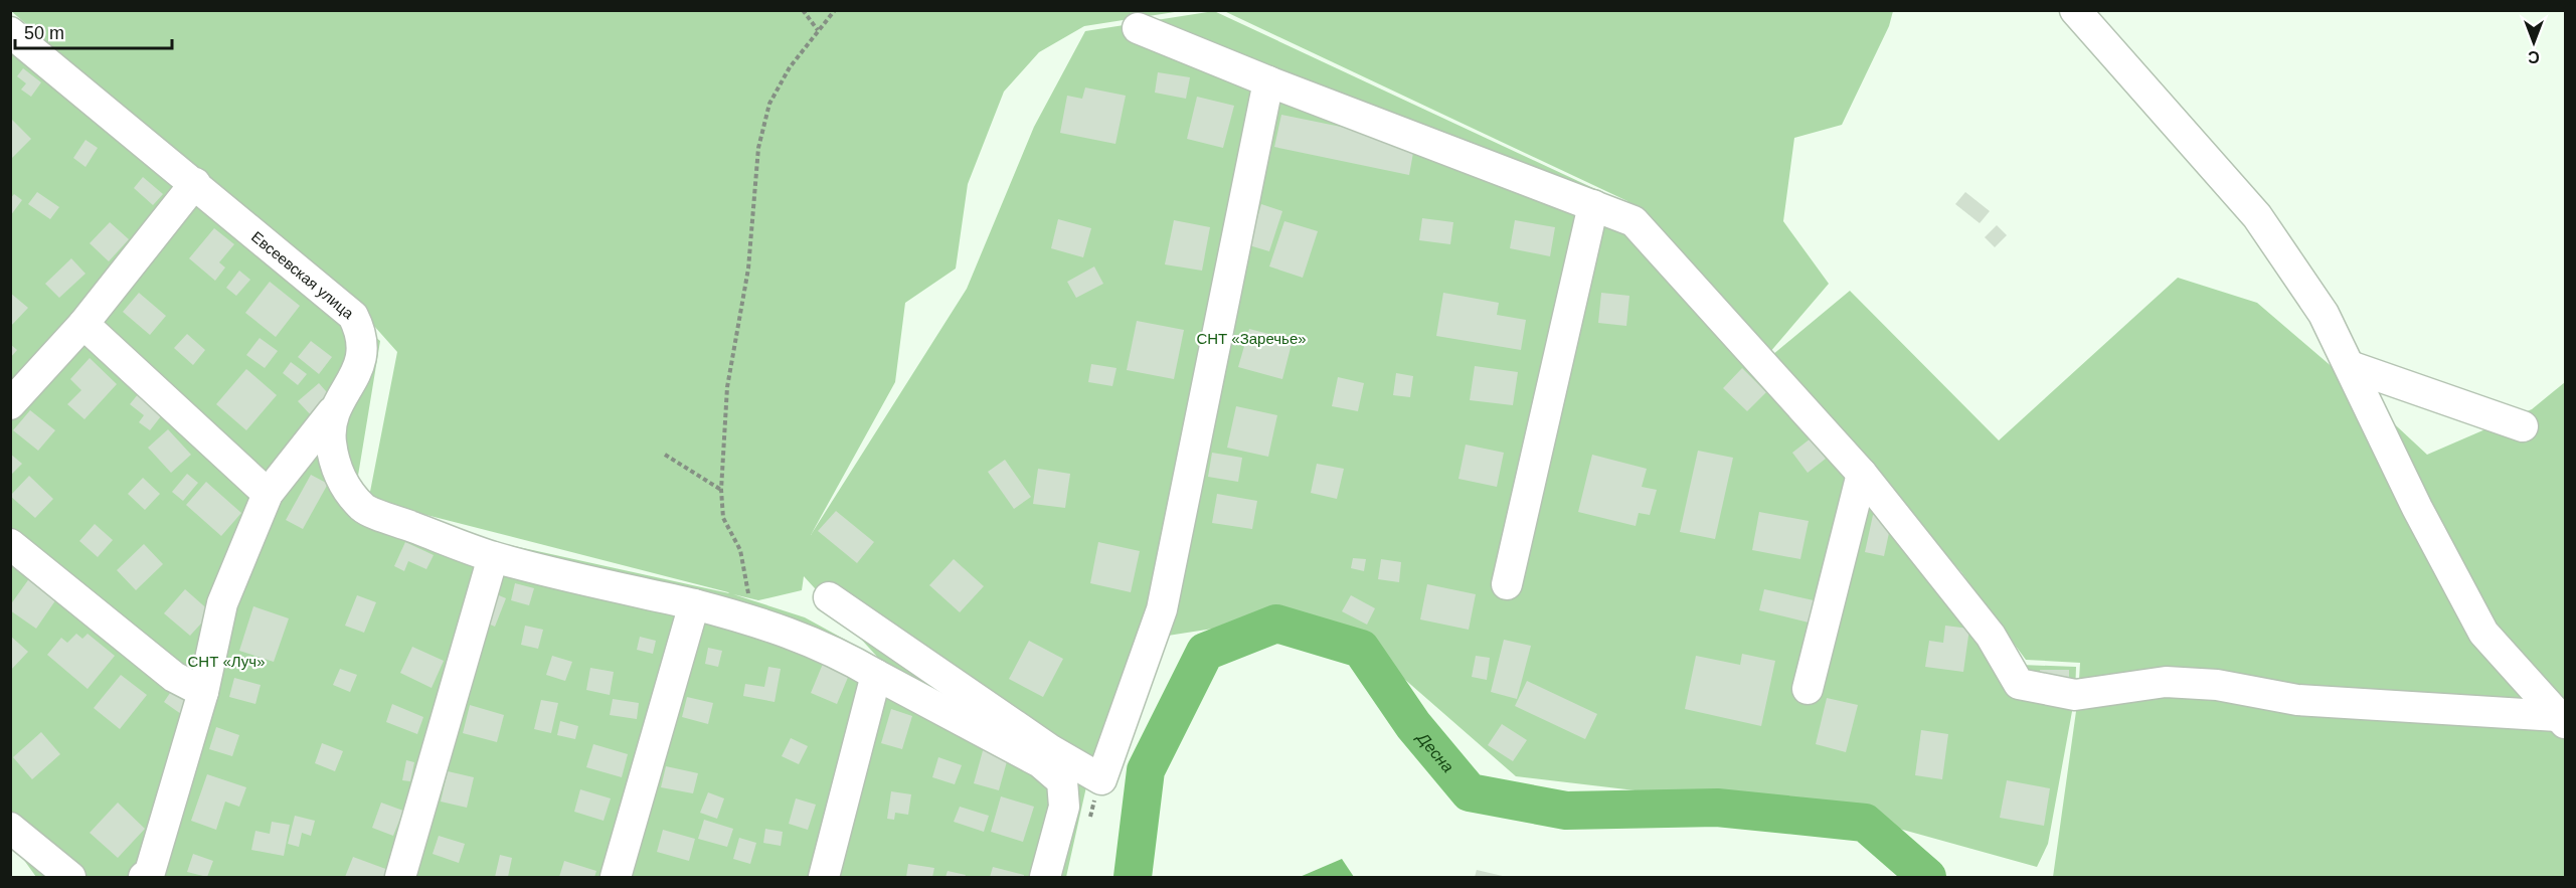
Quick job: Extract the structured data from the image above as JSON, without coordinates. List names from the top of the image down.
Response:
{
  "streets": {
    "street": ["Евсеевская улица"]
  },
  "water": ["Десна"],
  "parks": ["СНТ «Заречье»", "СНТ «Луч»"],
  "scale_bar": "50 m",
  "north": "bottom"
}
